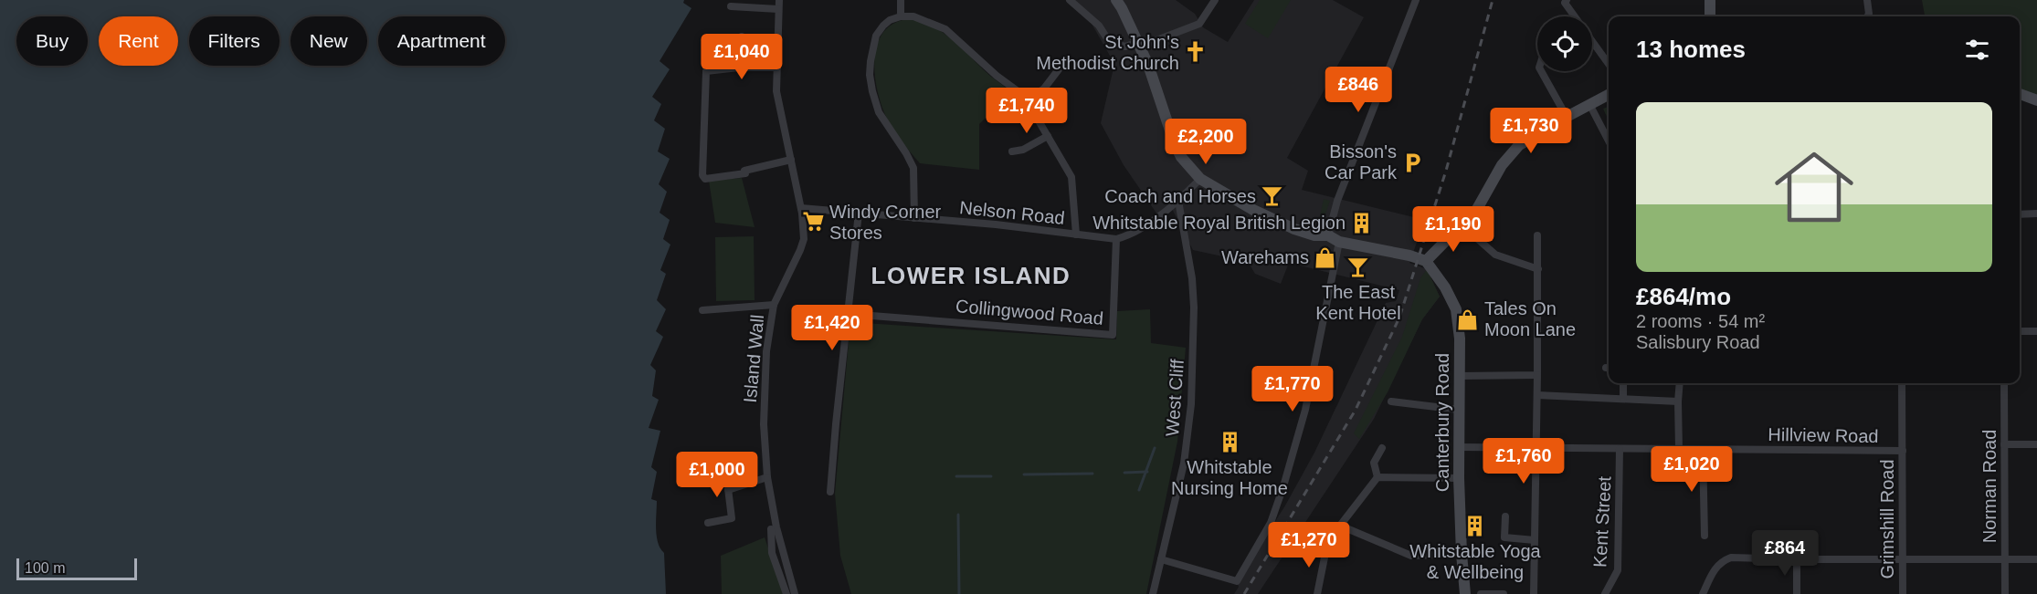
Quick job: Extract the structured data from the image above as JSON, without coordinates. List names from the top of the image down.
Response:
{
  "streets": {
    "main road": ["Canterbury Road"],
    "street": [
      "Nelson Road",
      "Collingwood Road",
      "Island Wall",
      "West Cliff",
      "Hillview Road",
      "Norman Road",
      "Grimshill Road",
      "Kent Street"
    ]
  },
  "crossings": [
    ["Nelson Road", "Collingwood Road"],
    ["Nelson Road", "Island Wall"],
    ["Nelson Road", "West Cliff"],
    ["Canterbury Road", "Hillview Road"],
    ["Hillview Road", "Grimshill Road"],
    ["Hillview Road", "Kent Street"]
  ],
  "districts": ["LOWER ISLAND"],
  "places": {
    "church": ["St John's Methodist Church"],
    "parking": ["Bisson's Car Park"],
    "bar": ["Coach and Horses", "The East Kent Hotel"],
    "supermarket": ["Windy Corner Stores"],
    "building": ["Whitstable Royal British Legion", "Whitstable Nursing Home", "Whitstable Yoga & Wellbeing"],
    "shop": ["Warehams", "Tales On Moon Lane"]
  },
  "scale_bar": "100 m",
  "page": {
    "chip": [
      "Buy",
      "Rent",
      "Filters",
      "New",
      "Apartment"
    ],
    "heading": "13 homes",
    "price": [
      "£1,040",
      "£846",
      "£1,740",
      "£1,730",
      "£2,200",
      "£1,190",
      "£1,420",
      "£1,770",
      "£1,760",
      "£1,020",
      "£1,000",
      "£1,270",
      "£864"
    ],
    "list": [
      {
        "name": "£864/mo",
        "note": "2 rooms · 54 m² · Salisbury Road"
      }
    ],
    "scale": "100 m"
  }
}
